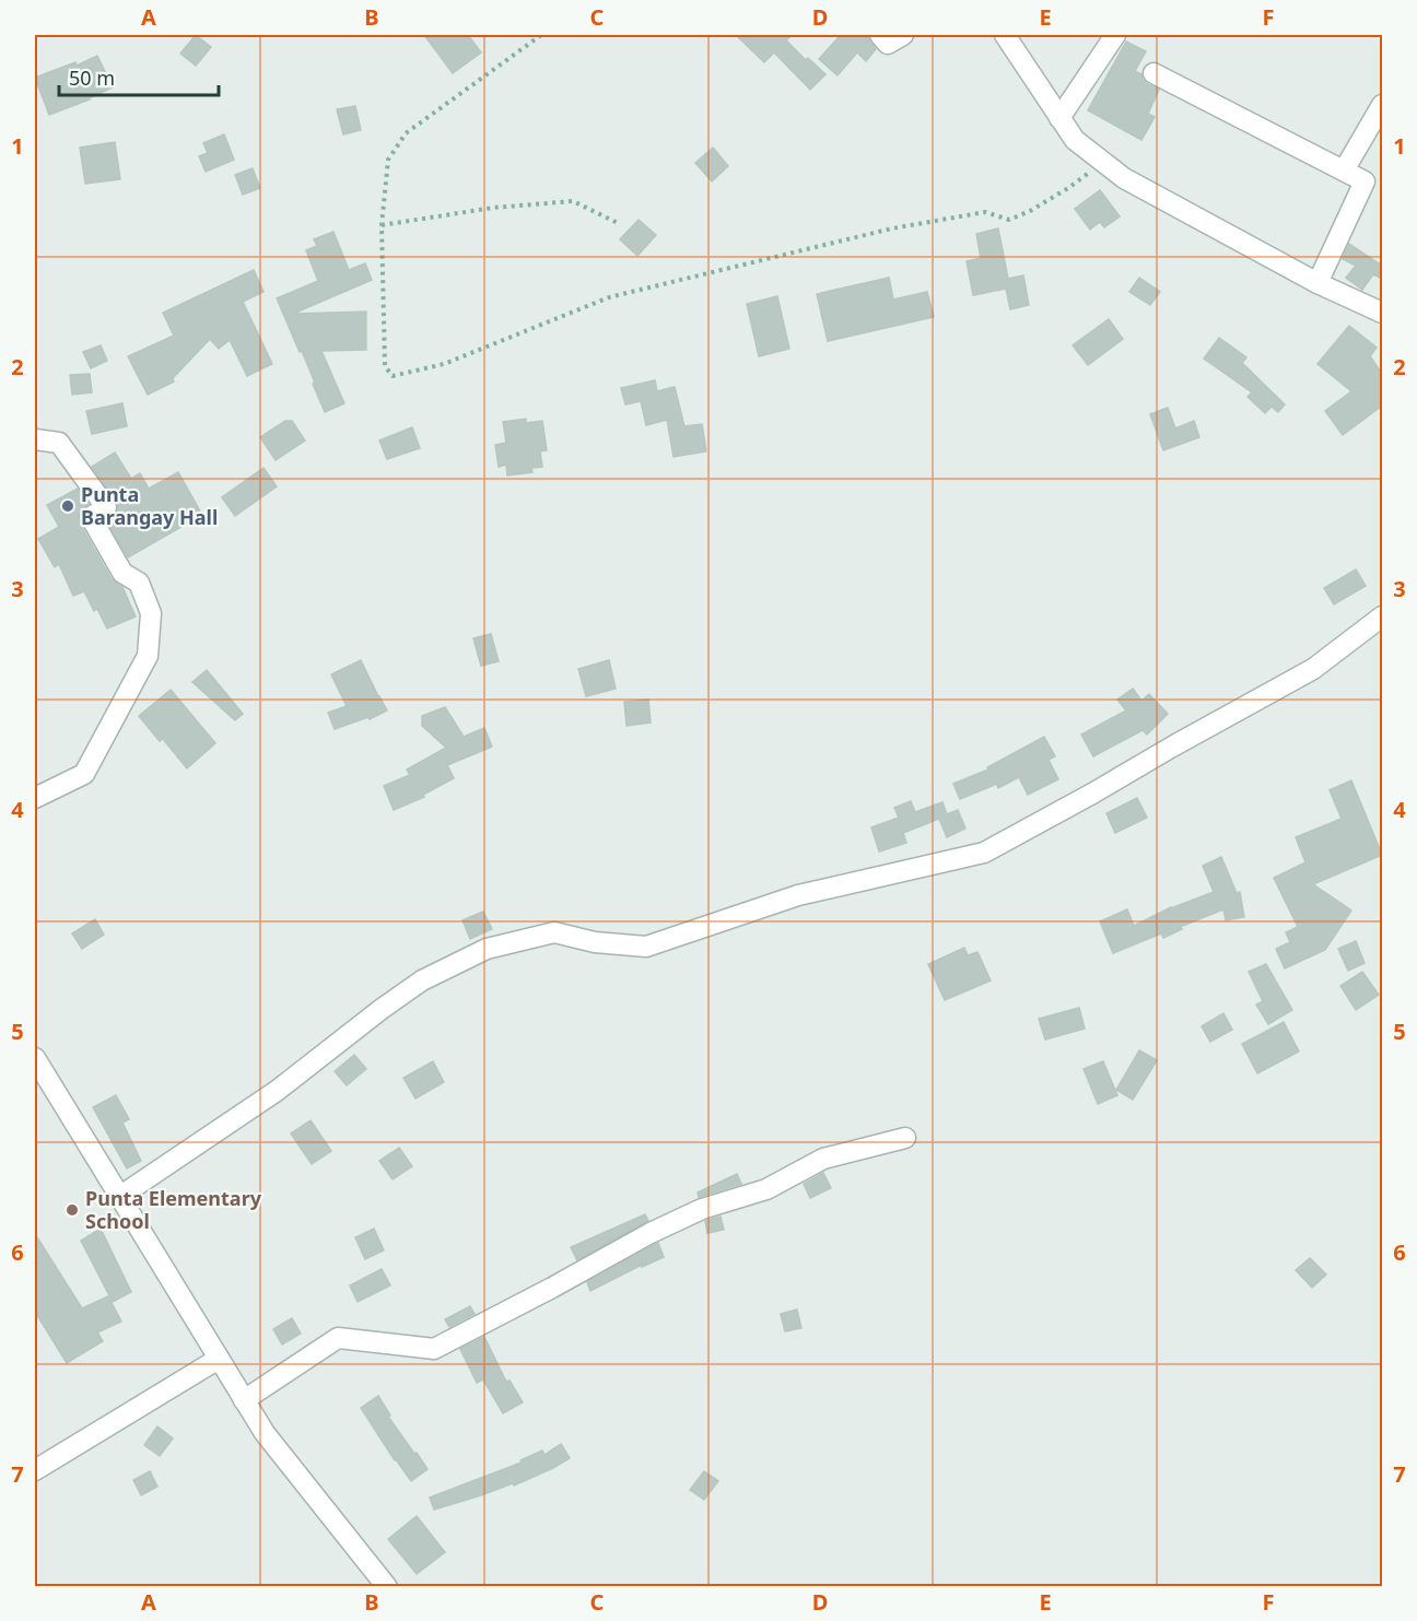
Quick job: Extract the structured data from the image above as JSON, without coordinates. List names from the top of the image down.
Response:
{
  "places": ["Punta Barangay Hall", "Punta Elementary School"],
  "scale_bar": "50 m",
  "grid": {
    "columns": [
      "A",
      "B",
      "C",
      "D",
      "E",
      "F"
    ],
    "rows": [
      "1",
      "2",
      "3",
      "4",
      "5",
      "6",
      "7"
    ]
  }
}
